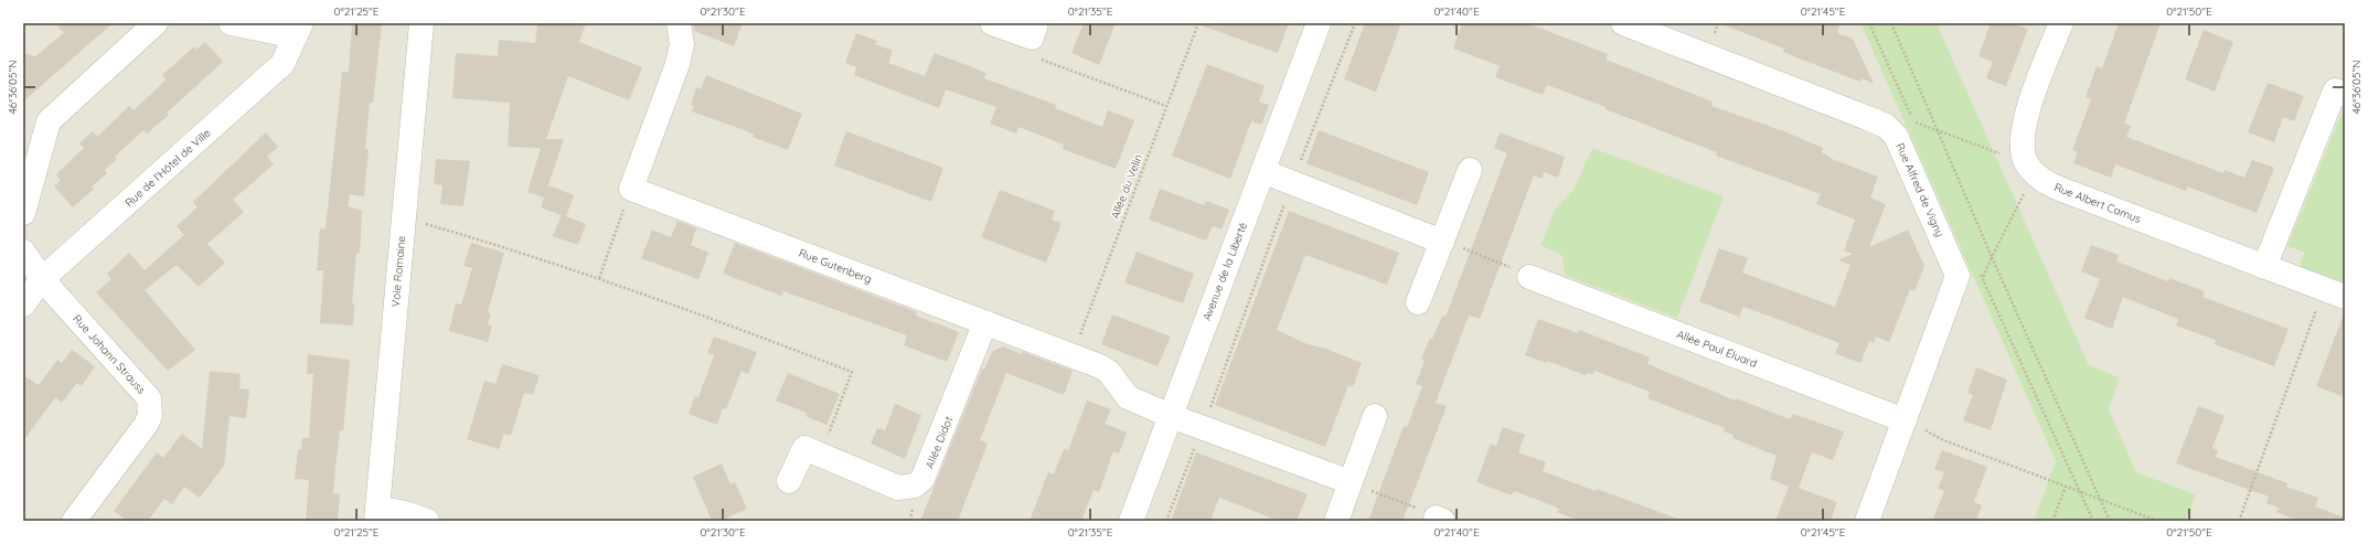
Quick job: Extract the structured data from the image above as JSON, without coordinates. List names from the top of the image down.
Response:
{
  "streets": {
    "street": [
      "Rue de l'Hôtel de Ville",
      "Rue Alfred de Vigny",
      "Rue Albert Camus",
      "Rue Gutenberg",
      "Voie Romaine",
      "Avenue de la Liberté",
      "Allée Paul Éluard",
      "Rue Johann Strauss",
      "Allée Didot"
    ],
    "path": ["Allée du Velin"]
  },
  "crossings": [
    ["Rue de l'Hôtel de Ville", "Rue Johann Strauss"],
    ["Allée du Velin", "Rue Gutenberg"],
    ["Rue Alfred de Vigny", "Allée Paul Éluard"],
    ["Rue Gutenberg", "Avenue de la Liberté"],
    ["Rue Gutenberg", "Allée Didot"]
  ],
  "coordinates": [
    "0°21'25\"E",
    "0°21'30\"E",
    "0°21'35\"E",
    "0°21'40\"E",
    "0°21'45\"E",
    "0°21'50\"E",
    "46°36'05\"N"
  ]
}
